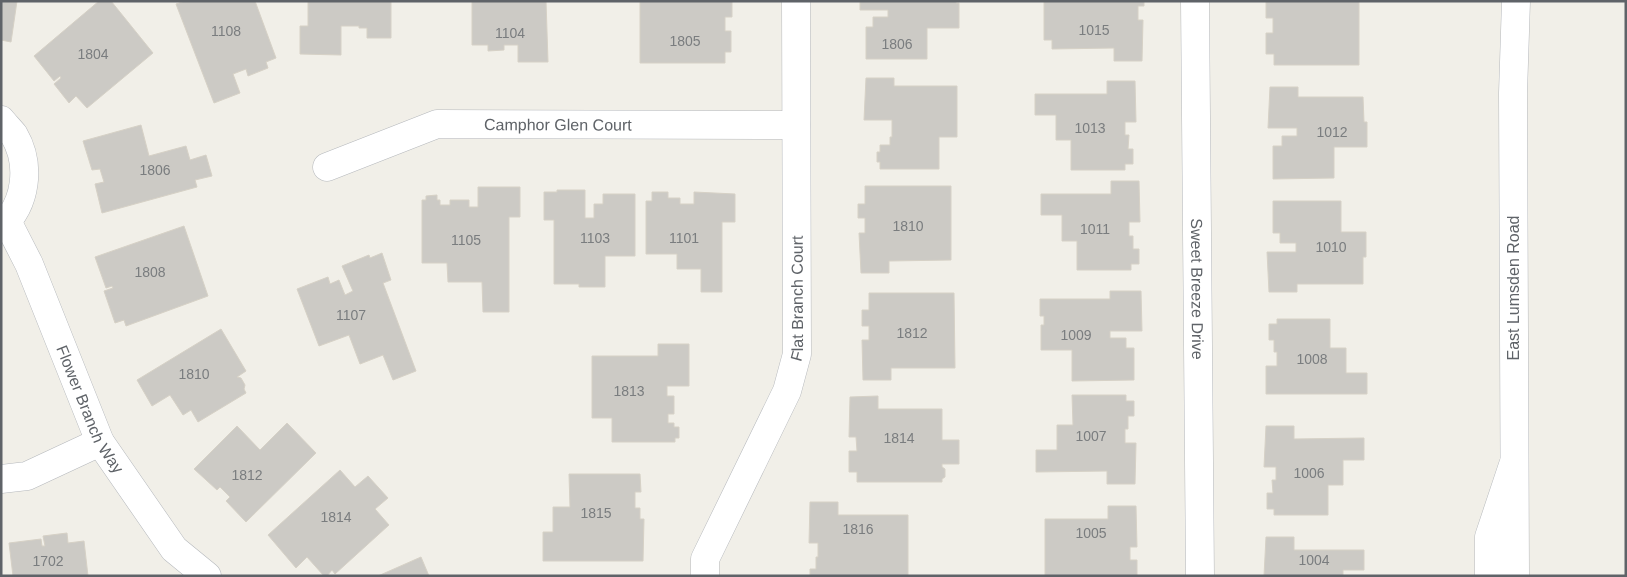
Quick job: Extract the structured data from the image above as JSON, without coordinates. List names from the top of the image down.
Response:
{
  "streets": {
    "street": [
      "Camphor Glen Court",
      "Sweet Breeze Drive",
      "East Lumsden Road",
      "Flat Branch Court",
      "Flower Branch Way"
    ]
  },
  "crossings": [
    ["Camphor Glen Court", "Flat Branch Court"]
  ],
  "house_numbers": [
    "1015",
    "1108",
    "1104",
    "1805",
    "1806",
    "1804",
    "1013",
    "1012",
    "1806",
    "1810",
    "1011",
    "1103",
    "1101",
    "1105",
    "1010",
    "1808",
    "1107",
    "1812",
    "1009",
    "1008",
    "1810",
    "1813",
    "1007",
    "1814",
    "1006",
    "1812",
    "1815",
    "1814",
    "1816",
    "1005",
    "1004",
    "1702"
  ]
}
